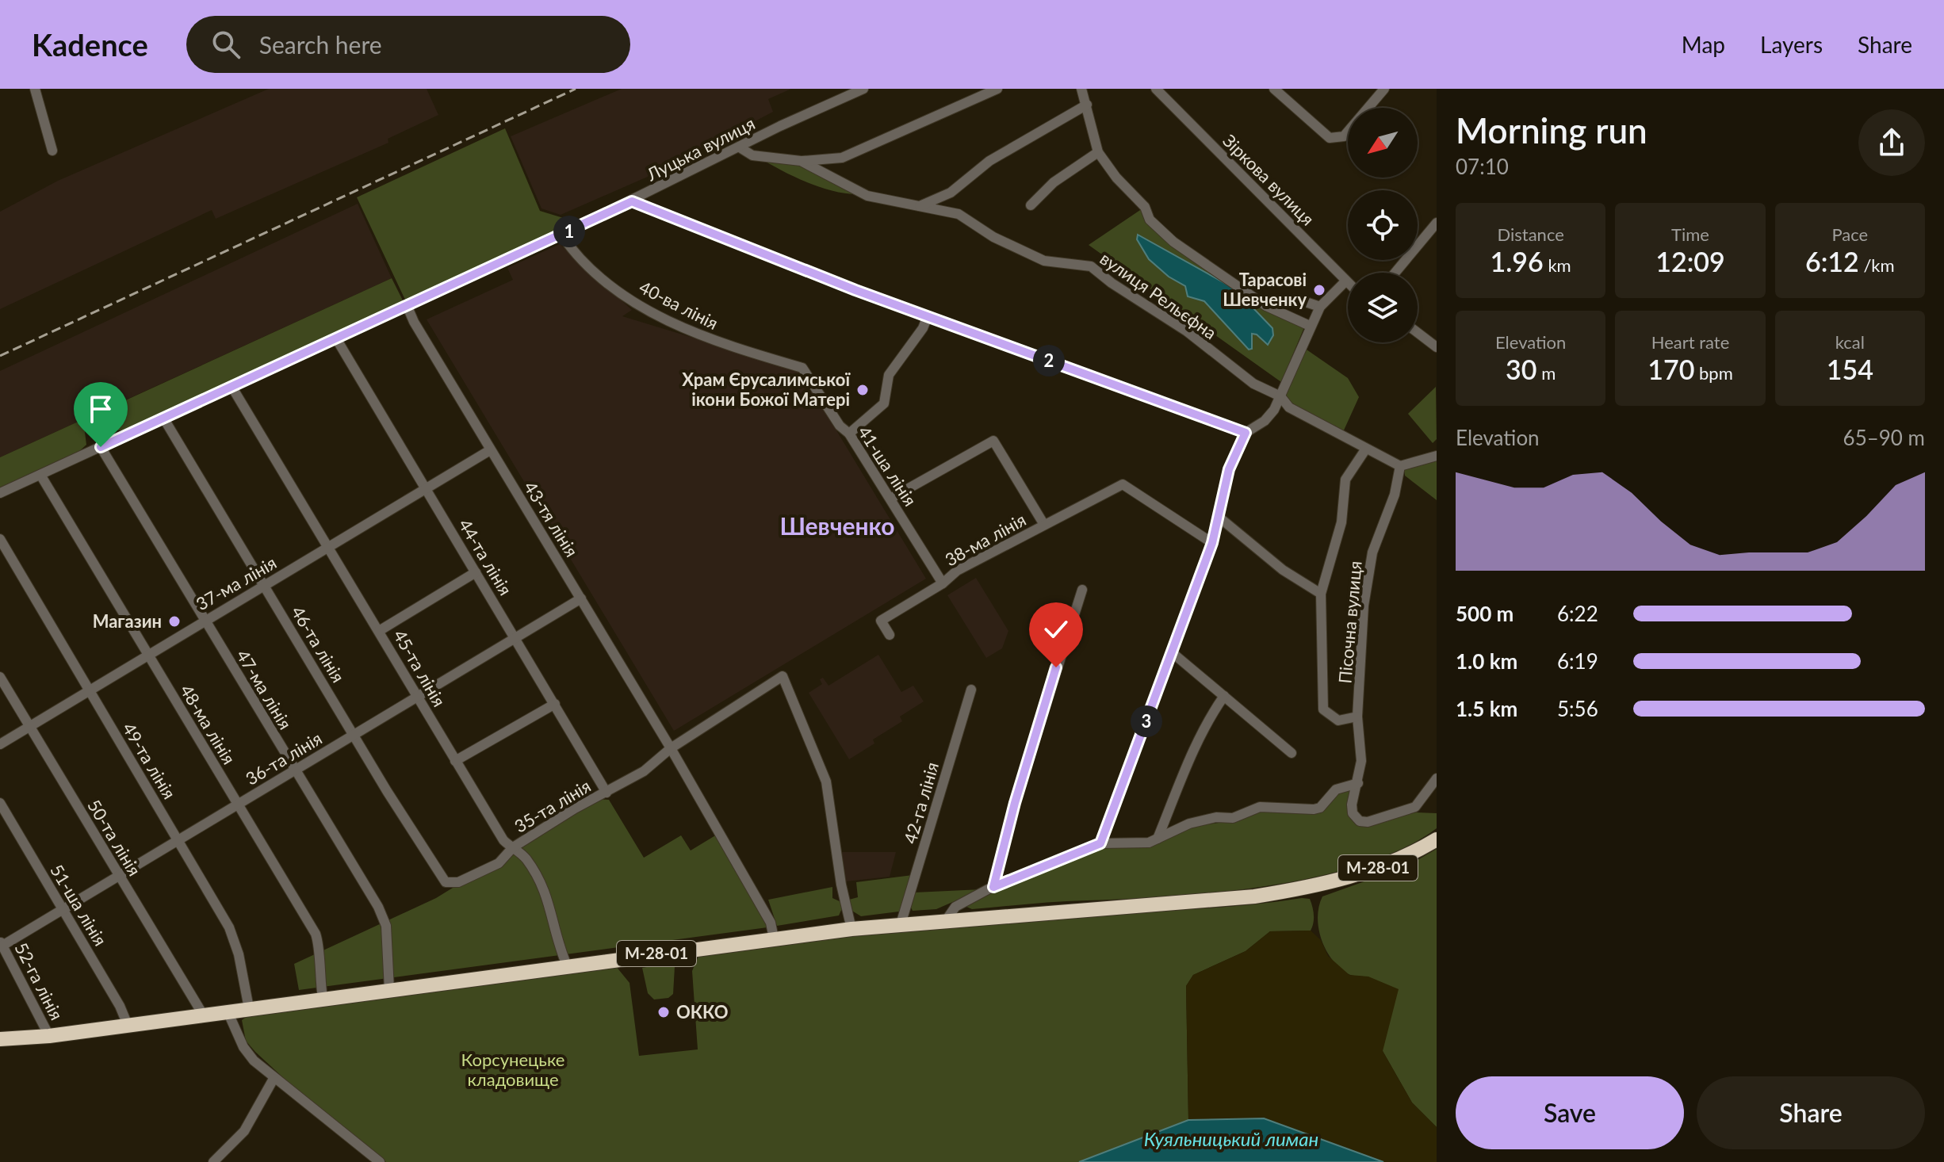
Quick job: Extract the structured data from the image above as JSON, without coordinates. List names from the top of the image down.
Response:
{
  "streets": {
    "highway": ["М-28-01"],
    "street": [
      "Луцька вулиця",
      "Зіркова вулиця",
      "вулиця Рельєфна",
      "40-ва лінія",
      "41-ша лінія",
      "43-тя лінія",
      "38-ма лінія",
      "44-та лінія",
      "37-ма лінія",
      "Пісочна вулиця",
      "46-та лінія",
      "45-та лінія",
      "47-ма лінія",
      "48-ма лінія",
      "36-та лінія",
      "49-та лінія",
      "42-га лінія",
      "35-та лінія",
      "50-та лінія",
      "51-ша лінія",
      "52-га лінія"
    ]
  },
  "crossings": [
    ["Луцька вулиця", "вулиця Рельєфна"],
    ["Луцька вулиця", "40-ва лінія"],
    ["Луцька вулиця", "43-тя лінія"],
    ["Луцька вулиця", "44-та лінія"],
    ["Луцька вулиця", "46-та лінія"],
    ["Луцька вулиця", "45-та лінія"],
    ["Луцька вулиця", "47-ма лінія"],
    ["Луцька вулиця", "48-ма лінія"],
    ["вулиця Рельєфна", "Пісочна вулиця"],
    ["40-ва лінія", "41-ша лінія"],
    ["41-ша лінія", "38-ма лінія"],
    ["43-тя лінія", "37-ма лінія"],
    ["43-тя лінія", "36-та лінія"],
    ["43-тя лінія", "35-та лінія"],
    ["43-тя лінія", "М-28-01"],
    ["44-та лінія", "37-ма лінія"],
    ["44-та лінія", "36-та лінія"],
    ["44-та лінія", "35-та лінія"],
    ["37-ма лінія", "46-та лінія"],
    ["37-ма лінія", "45-та лінія"],
    ["37-ма лінія", "47-ма лінія"],
    ["37-ма лінія", "48-ма лінія"],
    ["37-ма лінія", "49-та лінія"],
    ["37-ма лінія", "50-та лінія"],
    ["46-та лінія", "36-та лінія"],
    ["46-та лінія", "35-та лінія"],
    ["45-та лінія", "36-та лінія"],
    ["45-та лінія", "35-та лінія"],
    ["45-та лінія", "М-28-01"],
    ["47-ма лінія", "36-та лінія"],
    ["47-ма лінія", "М-28-01"],
    ["48-ма лінія", "36-та лінія"],
    ["48-ма лінія", "М-28-01"],
    ["36-та лінія", "49-та лінія"],
    ["36-та лінія", "50-та лінія"],
    ["36-та лінія", "51-ша лінія"],
    ["36-та лінія", "52-га лінія"],
    ["49-та лінія", "М-28-01"],
    ["42-га лінія", "М-28-01"],
    ["50-та лінія", "М-28-01"],
    ["М-28-01", "51-ша лінія"],
    ["М-28-01", "52-га лінія"]
  ],
  "districts": ["Шевченко"],
  "water": ["Куяльницький лиман"],
  "parks": ["Корсунецьке кладовище"],
  "places": [
    "Тарасові Шевченку",
    "Храм Єрусалимської ікони Божої Матері",
    "Магазин",
    "ОККО"
  ],
  "north": "bottom left",
  "page": {
    "header": "Kadence",
    "search": "Search here",
    "nav": ["Map", "Layers", "Share"],
    "heading": ["Morning run", "07:10"],
    "stats": [
      ["Distance", "1.96 km"],
      ["Time", "12:09"],
      ["Pace", "6:12 /km"],
      ["Elevation", "30 m"],
      ["Heart rate", "170 bpm"],
      ["kcal", "154"]
    ],
    "pins": ["1", "2", "3"],
    "chart": ["Elevation", "65–90 m"],
    "list": [
      {
        "name": "500 m",
        "note": "6:22"
      },
      {
        "name": "1.0 km",
        "note": "6:19"
      },
      {
        "name": "1.5 km",
        "note": "5:56"
      }
    ],
    "buttons": ["Save", "Share"]
  }
}
